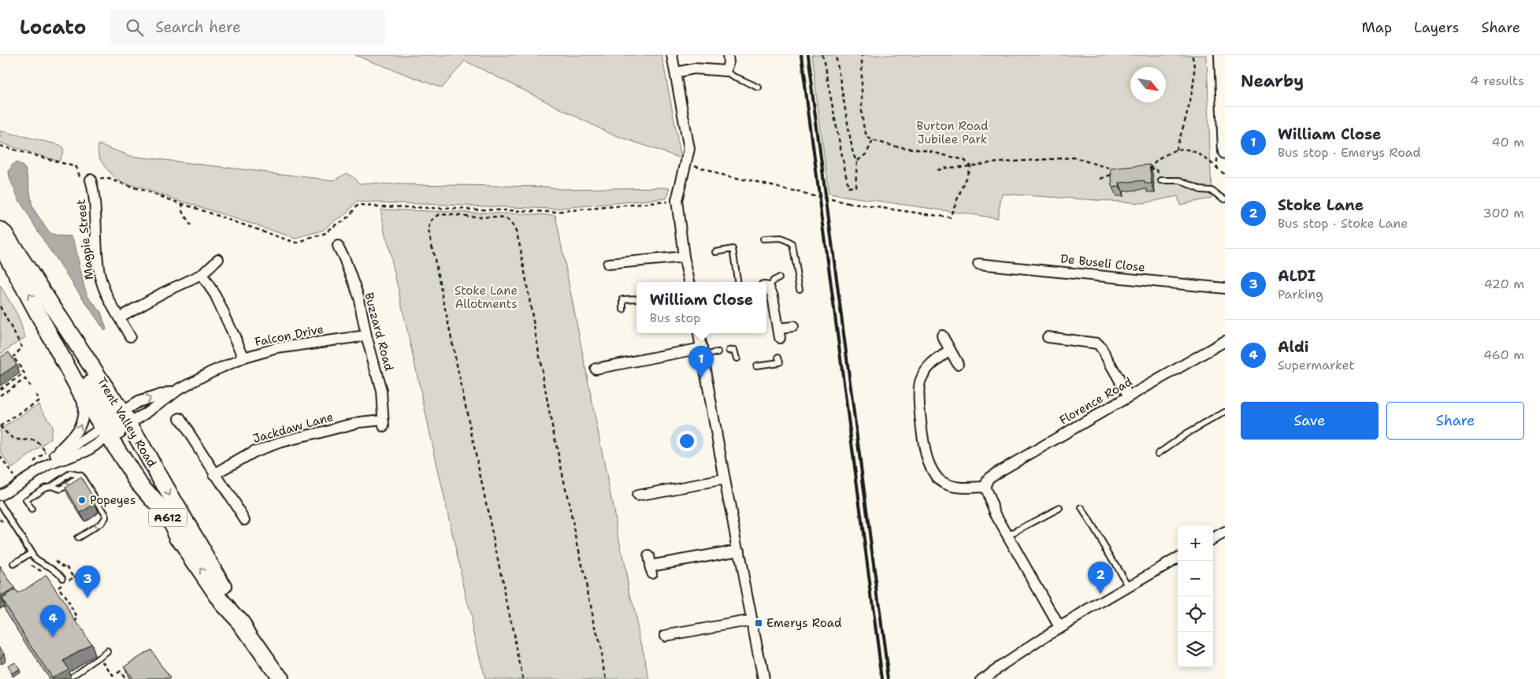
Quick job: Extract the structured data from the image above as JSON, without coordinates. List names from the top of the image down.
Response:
{
  "streets": {
    "main road": ["Trent Valley Road", "A612"],
    "street": [
      "Magpie Street",
      "De Buseli Close",
      "Buzzard Road",
      "Falcon Drive",
      "Florence Road",
      "Jackdaw Lane"
    ]
  },
  "crossings": [
    ["Buzzard Road", "Falcon Drive"],
    ["Buzzard Road", "Jackdaw Lane"],
    ["Falcon Drive", "Trent Valley Road"]
  ],
  "parks": ["Burton Road Jubilee Park", "Stoke Lane Allotments"],
  "places": {
    "other": ["Popeyes"],
    "transit": ["Emerys Road"]
  },
  "north": "bottom right",
  "page": {
    "header": "Locato",
    "search": "Search here",
    "nav": ["Map", "Layers", "Share"],
    "heading": ["Nearby", "4 results"],
    "list": [
      {
        "mark": "1",
        "name": "William Close",
        "note": "Bus stop · Emerys Road",
        "value": "40 m"
      },
      {
        "mark": "2",
        "name": "Stoke Lane",
        "note": "Bus stop · Stoke Lane",
        "value": "300 m"
      },
      {
        "mark": "3",
        "name": "ALDI",
        "note": "Parking",
        "value": "420 m"
      },
      {
        "mark": "4",
        "name": "Aldi",
        "note": "Supermarket",
        "value": "460 m"
      }
    ],
    "popup": ["William Close", "Bus stop"],
    "pins": [
      "1",
      "2",
      "3",
      "4"
    ],
    "buttons": ["Save", "Share"],
    "map_buttons": ["+", "−"]
  }
}
